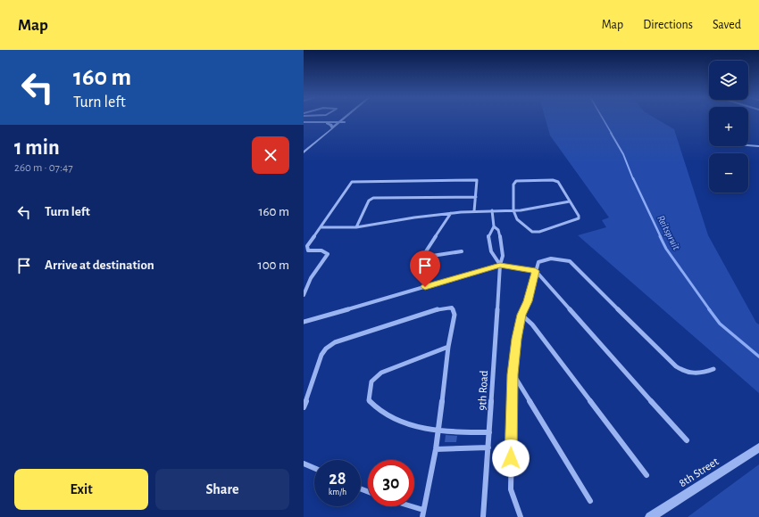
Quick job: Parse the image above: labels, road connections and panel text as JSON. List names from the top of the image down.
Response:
{
  "streets": {
    "street": ["9th Road", "8th Street"]
  },
  "water": ["Reitspruit"],
  "page": {
    "header": "Map",
    "nav": ["Map", "Directions", "Saved"],
    "turn": ["160 m", "Turn left"],
    "map_buttons": ["+", "−"],
    "heading": ["1 min", "260 m · 07:47"],
    "list": [
      {
        "name": "Turn left",
        "value": "160 m"
      },
      {
        "name": "Arrive at destination",
        "value": "100 m"
      }
    ],
    "speed": "28 km/h",
    "limit": "30",
    "buttons": ["Exit", "Share"]
  }
}
